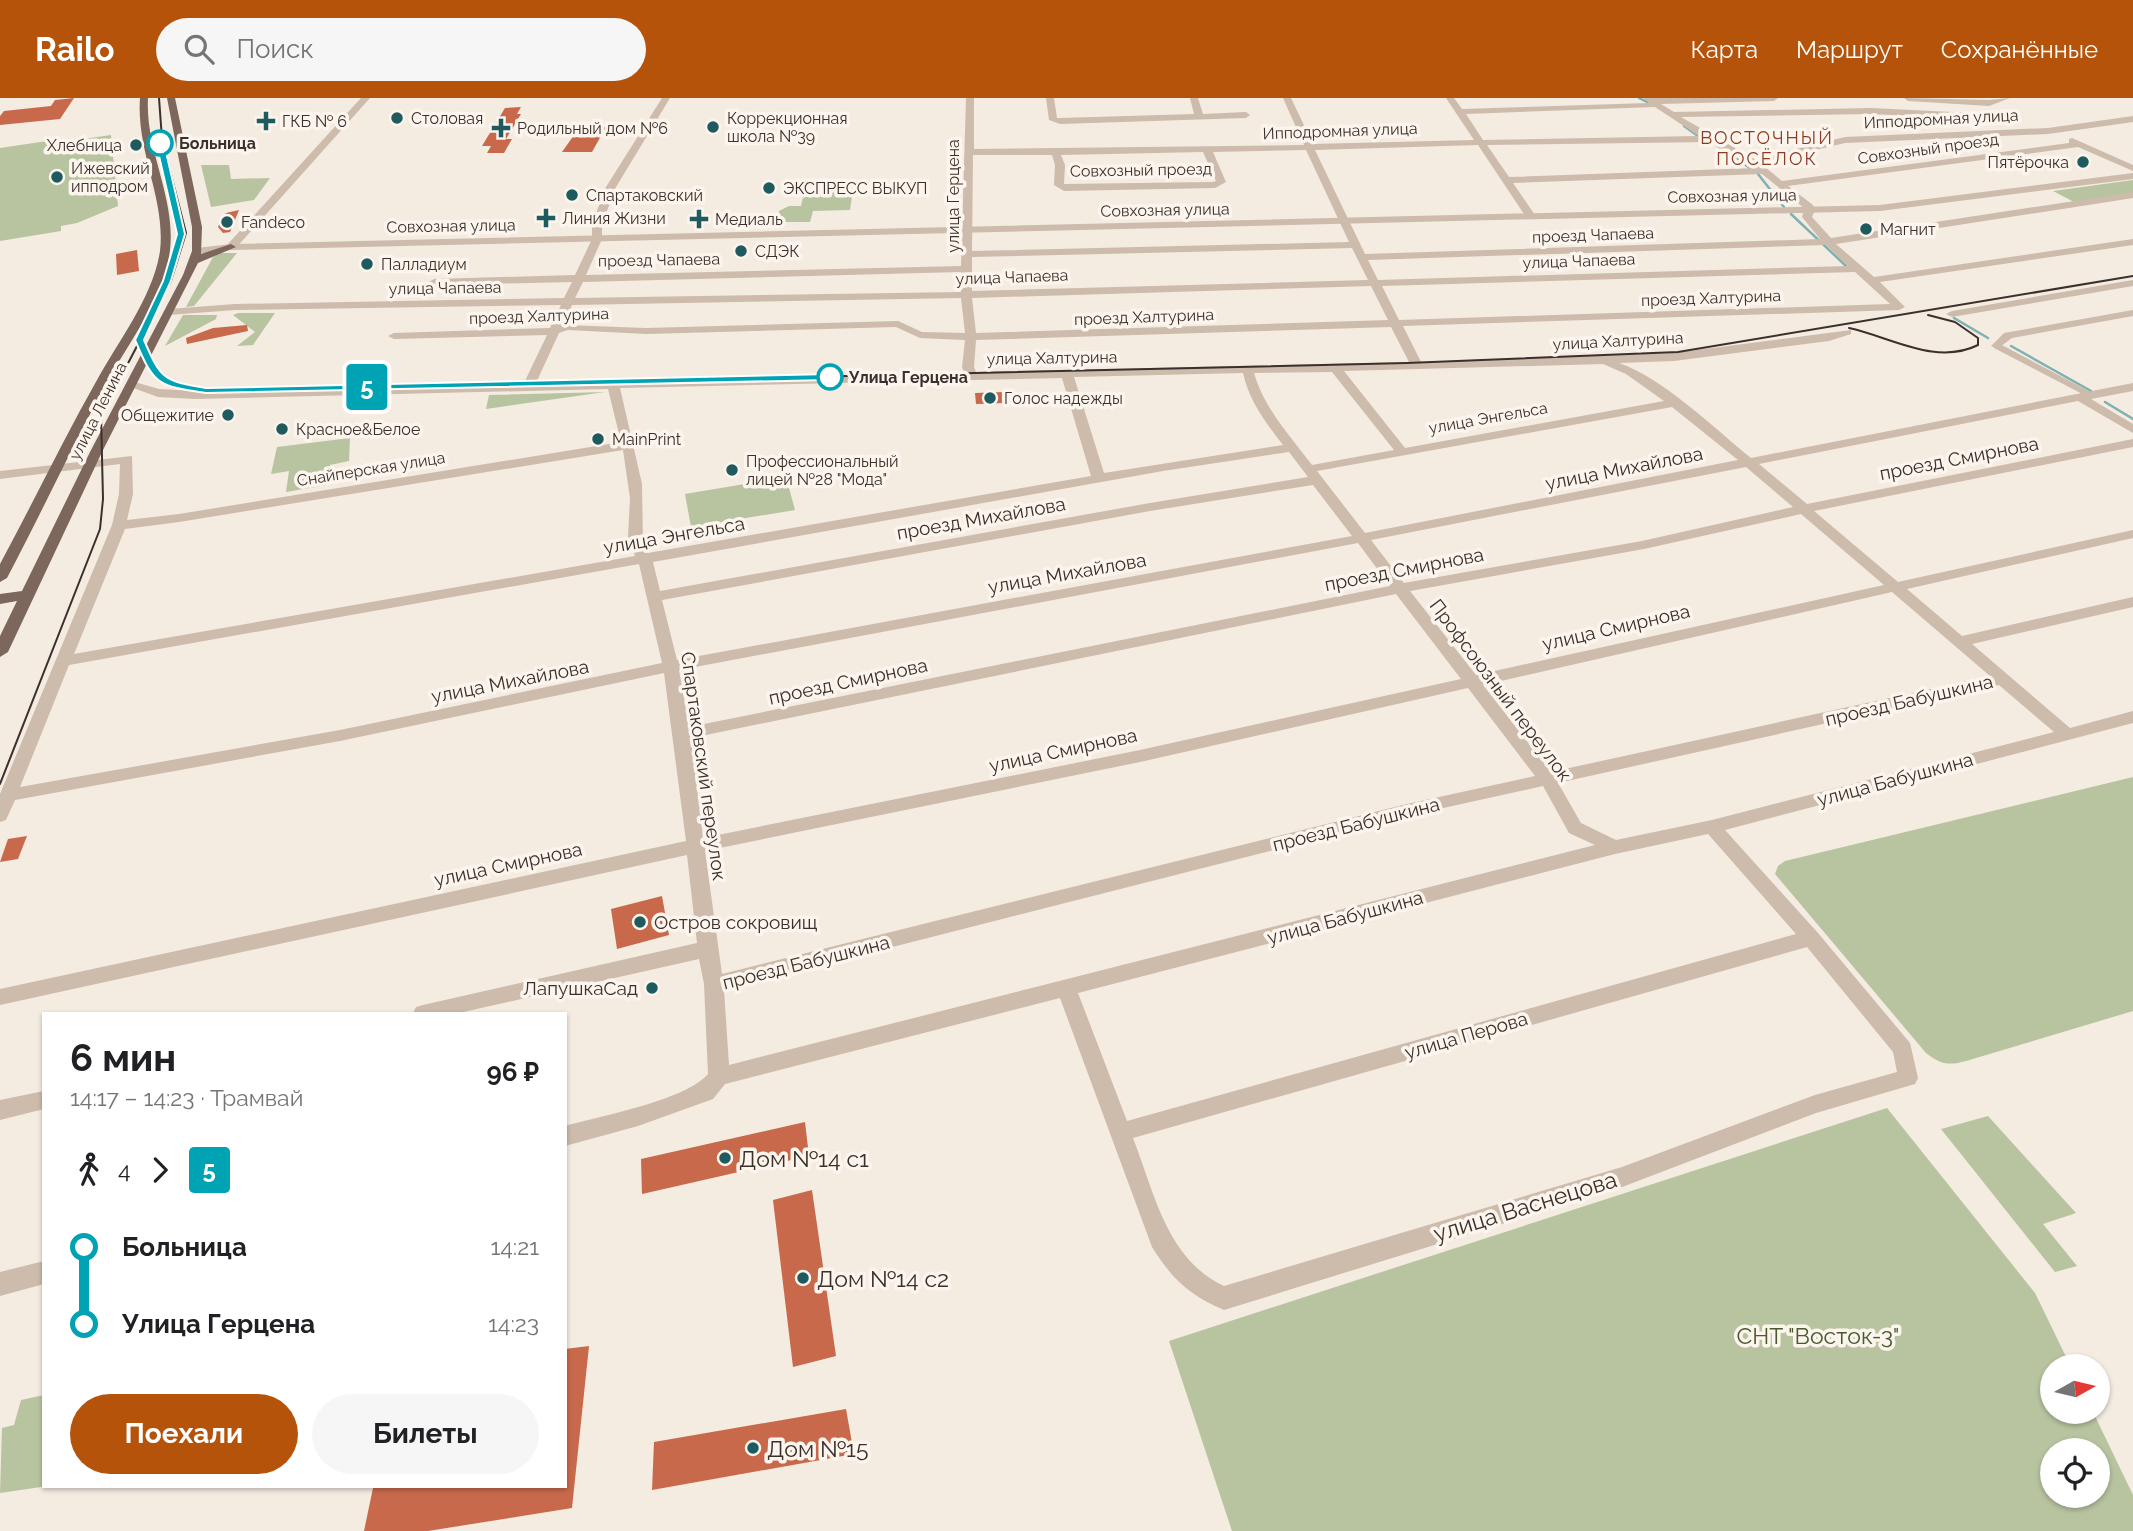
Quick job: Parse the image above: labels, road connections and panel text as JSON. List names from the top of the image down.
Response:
{
  "streets": {
    "main road": ["улица Ленина"],
    "street": [
      "Ипподромная улица",
      "Совхозный проезд",
      "улица Герцена",
      "Совхозная улица",
      "проезд Чапаева",
      "улица Чапаева",
      "проезд Халтурина",
      "улица Халтурина",
      "улица Энгельса",
      "проезд Смирнова",
      "улица Михайлова",
      "Снайперская улица",
      "проезд Михайлова",
      "улица Смирнова",
      "Профсоюзный переулок",
      "проезд Бабушкина",
      "Спартаковский переулок",
      "улица Бабушкина",
      "улица Перова",
      "улица Васнецова"
    ]
  },
  "crossings": [
    ["Ипподромная улица", "Совхозный проезд"],
    ["Ипподромная улица", "улица Герцена"],
    ["улица Герцена", "Совхозная улица"],
    ["улица Герцена", "проезд Чапаева"],
    ["улица Герцена", "улица Чапаева"],
    ["улица Герцена", "проезд Халтурина"],
    ["улица Герцена", "улица Халтурина"],
    ["улица Чапаева", "улица Ленина"],
    ["улица Халтурина", "улица Ленина"],
    ["улица Халтурина", "Профсоюзный переулок"],
    ["улица Халтурина", "Спартаковский переулок"],
    ["улица Энгельса", "проезд Михайлова"],
    ["улица Энгельса", "Профсоюзный переулок"],
    ["улица Энгельса", "Спартаковский переулок"],
    ["проезд Смирнова", "Профсоюзный переулок"],
    ["проезд Смирнова", "Спартаковский переулок"],
    ["улица Михайлова", "Профсоюзный переулок"],
    ["улица Михайлова", "Спартаковский переулок"],
    ["Снайперская улица", "Спартаковский переулок"],
    ["проезд Михайлова", "Профсоюзный переулок"],
    ["проезд Михайлова", "Спартаковский переулок"],
    ["улица Смирнова", "Профсоюзный переулок"],
    ["улица Смирнова", "Спартаковский переулок"],
    ["Профсоюзный переулок", "проезд Бабушкина"],
    ["проезд Бабушкина", "Спартаковский переулок"],
    ["Спартаковский переулок", "улица Бабушкина"],
    ["улица Бабушкина", "улица Васнецова"],
    ["улица Перова", "улица Васнецова"]
  ],
  "districts": ["ВОСТОЧНЫЙ ПОСЁЛОК"],
  "parks": ["СНТ \"Восток-3\""],
  "places": {
    "other": [
      "Столовая",
      "Коррекционная школа №39",
      "Больница",
      "Хлебница",
      "Пятёрочка",
      "Ижевский ипподром",
      "ЭКСПРЕСС ВЫКУП",
      "Спартаковский",
      "Fandeco",
      "Магнит",
      "СДЭК",
      "Палладиум",
      "Улица Герцена",
      "Голос надежды",
      "Общежитие",
      "Красное&Белое",
      "MainPrint",
      "Профессиональный лицей №28 \"Мода\"",
      "Остров сокровищ",
      "ЛапушкаСад",
      "Дом №14 с1",
      "Дом №14 с2",
      "Дом №15"
    ],
    "health": [
      "ГКБ № 6",
      "Родильный дом №6",
      "Линия Жизни",
      "Медиаль"
    ]
  },
  "lines": ["tram line 5"],
  "north": "right",
  "page": {
    "header": "Railo",
    "search": "Поиск",
    "nav": ["Карта", "Маршрут", "Сохранённые"],
    "on_map": "5",
    "heading": ["6 мин", "14:17 – 14:23 · Трамвай", "96 ₽"],
    "legs": ["4", "5"],
    "list": [
      {
        "name": "Больница",
        "value": "14:21"
      },
      {
        "name": "Улица Герцена",
        "value": "14:23"
      }
    ],
    "buttons": ["Поехали", "Билеты"]
  }
}
